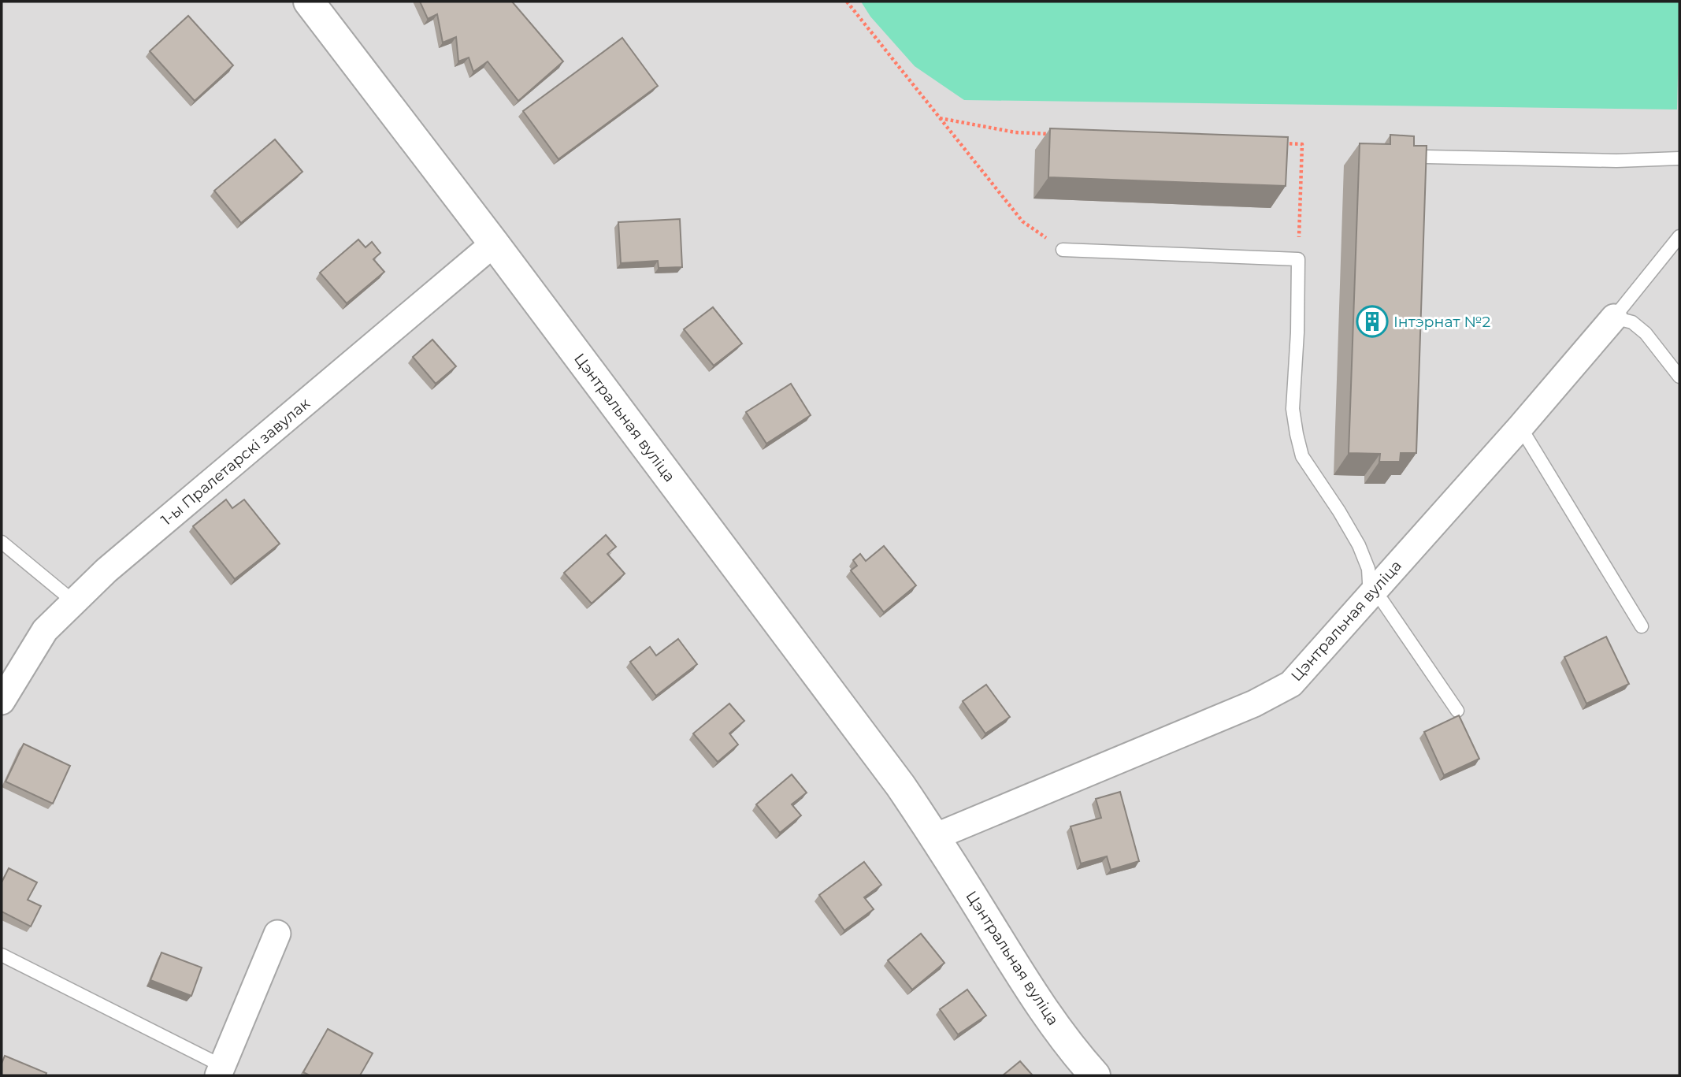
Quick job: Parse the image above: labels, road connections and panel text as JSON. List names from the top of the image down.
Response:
{
  "streets": {
    "street": ["Цэнтральная вуліца", "1-ы Пралетарскі завулак"]
  },
  "crossings": [
    ["Цэнтральная вуліца", "1-ы Пралетарскі завулак"]
  ],
  "places": {
    "building": ["Інтэрнат №2"]
  }
}
